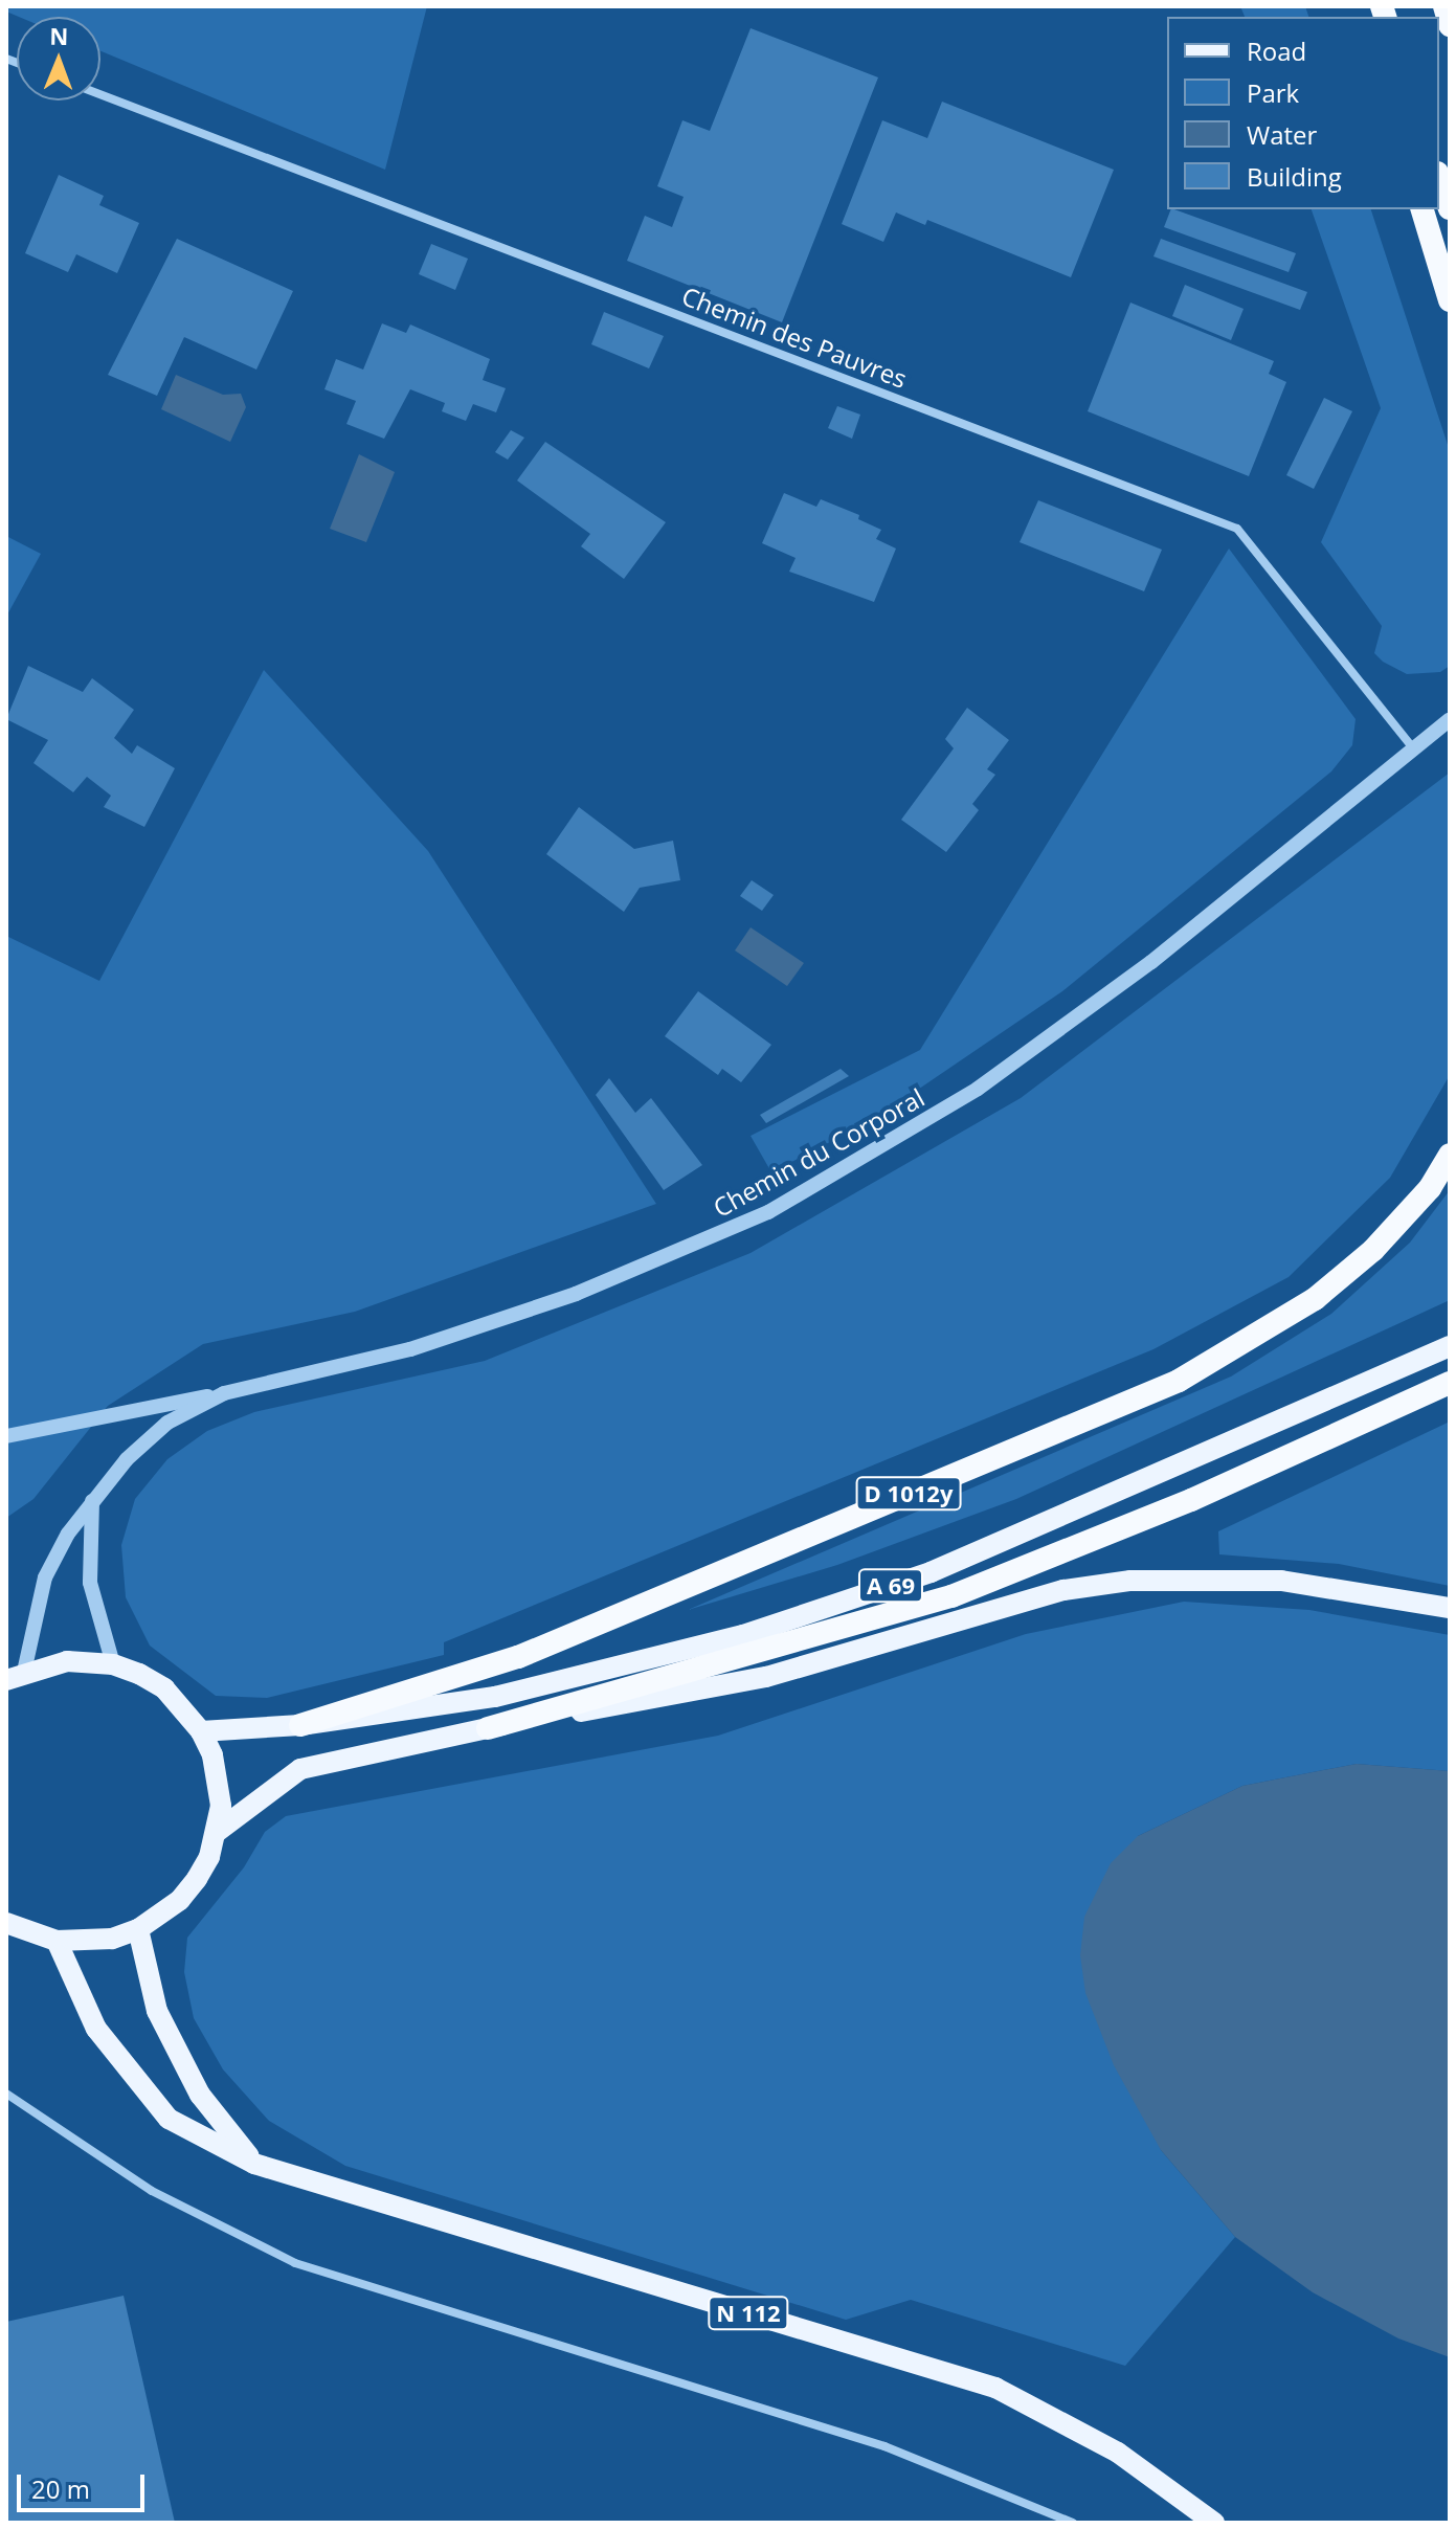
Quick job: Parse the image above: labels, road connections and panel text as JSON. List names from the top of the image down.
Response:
{
  "streets": {
    "highway": ["D 1012y", "A 69"],
    "main road": ["N 112"],
    "street": ["Chemin des Pauvres", "Chemin du Corporal"]
  },
  "crossings": [
    ["Chemin des Pauvres", "Chemin du Corporal"],
    ["D 1012y", "A 69"]
  ],
  "legend": [
    "Road",
    "Park",
    "Water",
    "Building"
  ],
  "scale_bar": "20 m",
  "north": "top"
}
